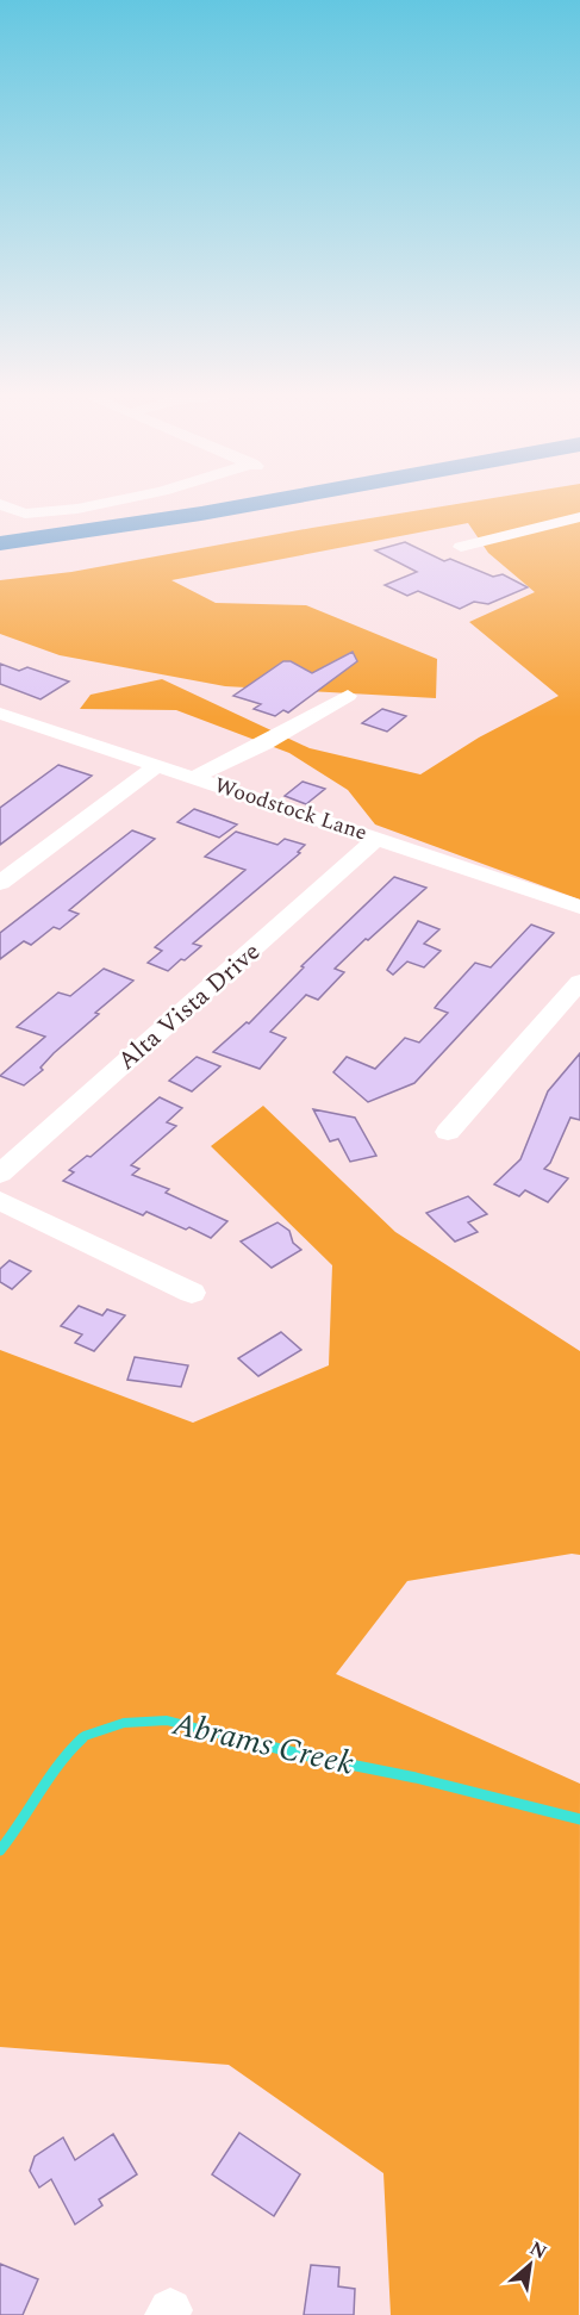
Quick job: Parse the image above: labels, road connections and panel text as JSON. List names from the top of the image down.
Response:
{
  "streets": {
    "street": ["Woodstock Lane", "Alta Vista Drive"]
  },
  "crossings": [
    ["Woodstock Lane", "Alta Vista Drive"]
  ],
  "water": ["Abrams Creek"],
  "north": "top right"
}
